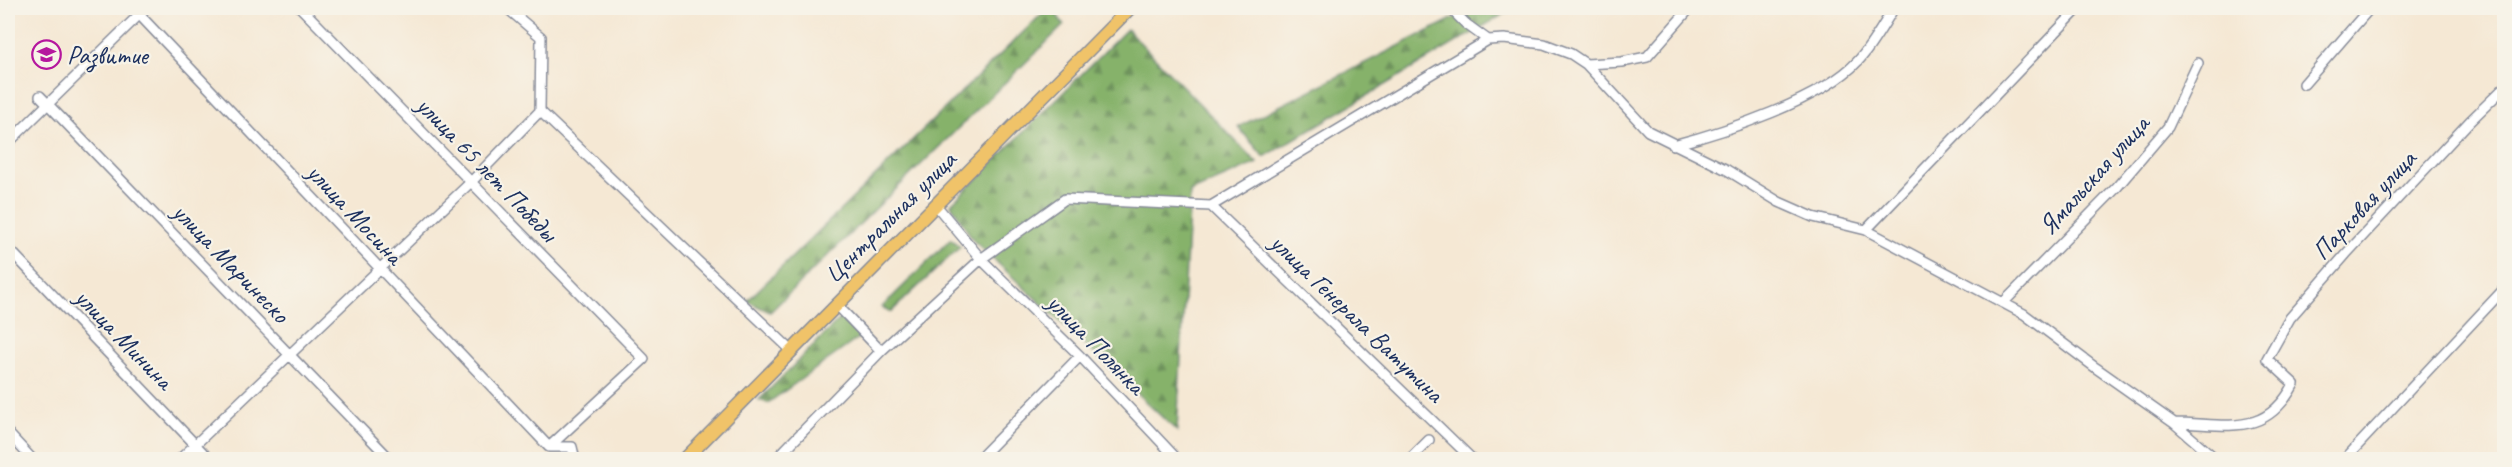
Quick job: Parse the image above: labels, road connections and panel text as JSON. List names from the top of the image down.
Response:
{
  "streets": {
    "main road": ["Центральная улица"],
    "street": [
      "улица 65 лет Победы",
      "Ямальская улица",
      "Парковая улица",
      "улица Мосина",
      "улица Маринеско",
      "улица Генерала Ватутина",
      "улица Минина",
      "улица Полянка"
    ]
  },
  "crossings": [
    ["улица 65 лет Победы", "улица Мосина"],
    ["Центральная улица", "улица Полянка"]
  ],
  "places": {
    "school or university": ["Развитие"]
  }
}
